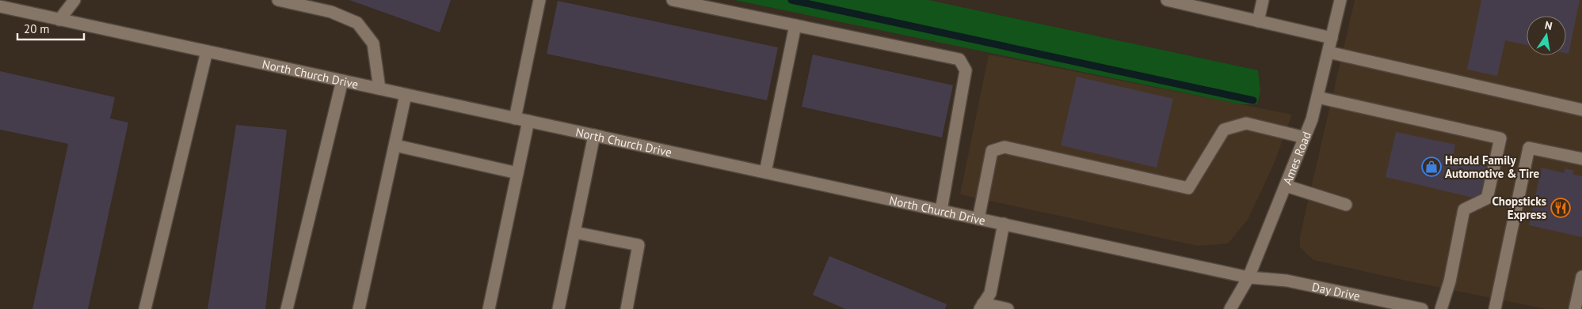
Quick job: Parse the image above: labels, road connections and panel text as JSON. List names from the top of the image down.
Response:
{
  "streets": {
    "street": ["North Church Drive", "Ames Road", "Day Drive"]
  },
  "crossings": [
    ["North Church Drive", "Ames Road"],
    ["North Church Drive", "Day Drive"],
    ["Ames Road", "Day Drive"]
  ],
  "places": {
    "shop": ["Herold Family Automotive & Tire"],
    "restaurant": ["Chopsticks Express"]
  },
  "scale_bar": "20 m",
  "north": "top"
}
